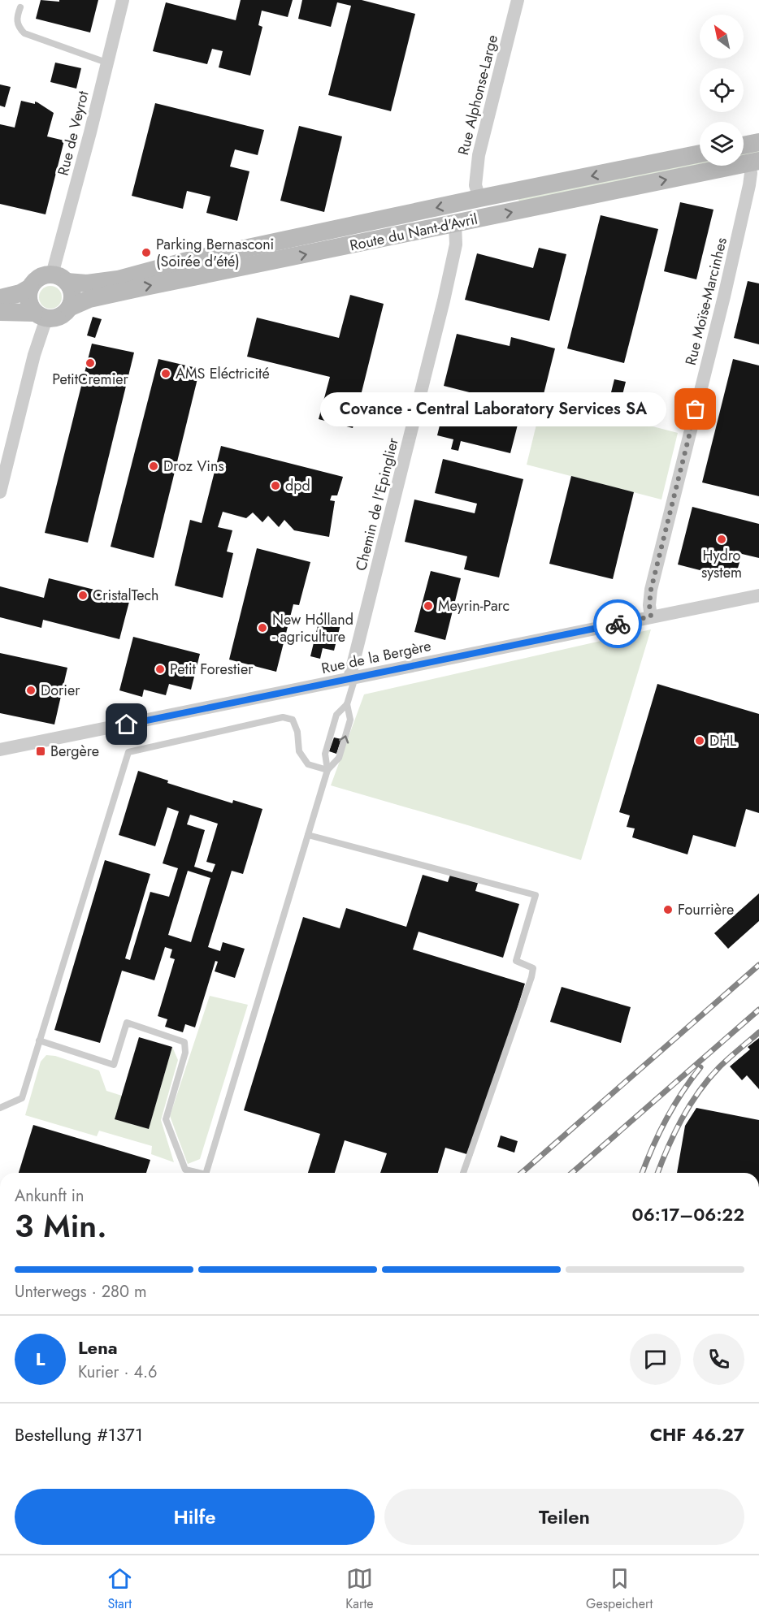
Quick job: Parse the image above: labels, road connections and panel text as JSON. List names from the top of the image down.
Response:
{
  "streets": {
    "main road": ["Route du Nant-d'Avril"],
    "street": [
      "Rue Alphonse-Large",
      "Rue de Veyrot",
      "Rue Moïse-Marcinhes",
      "Chemin de l'Epinglier",
      "Rue de la Bergère"
    ]
  },
  "crossings": [
    ["Rue Alphonse-Large", "Route du Nant-d'Avril"],
    ["Rue de Veyrot", "Route du Nant-d'Avril"],
    ["Route du Nant-d'Avril", "Rue Moïse-Marcinhes"],
    ["Route du Nant-d'Avril", "Chemin de l'Epinglier"],
    ["Rue Moïse-Marcinhes", "Rue de la Bergère"],
    ["Chemin de l'Epinglier", "Rue de la Bergère"]
  ],
  "places": {
    "other": [
      "Parking Bernasconi (Soirée d'été)",
      "PetitCremier",
      "AMS Eléctricité",
      "Covance - Central Laboratory Services SA",
      "Droz Vins",
      "dpd",
      "Hydro system",
      "CristalTech",
      "Meyrin-Parc",
      "New Holland - agriculture",
      "Petit Forestier",
      "Dorier",
      "DHL",
      "Fourrière"
    ],
    "transit": ["Bergère"]
  },
  "north": "top left",
  "page": {
    "bubble": "Covance - Central Laboratory Services SA",
    "heading": ["3 Min.", "Ankunft in", "06:17–06:22"],
    "panel": [
      "Lena",
      "Kurier · 4.6",
      "Bestellung #1371",
      "CHF 46.27"
    ],
    "bar": "Unterwegs · 280 m",
    "round": "L",
    "buttons": ["Hilfe", "Teilen"],
    "tabs": ["Start", "Karte", "Gespeichert"]
  }
}
